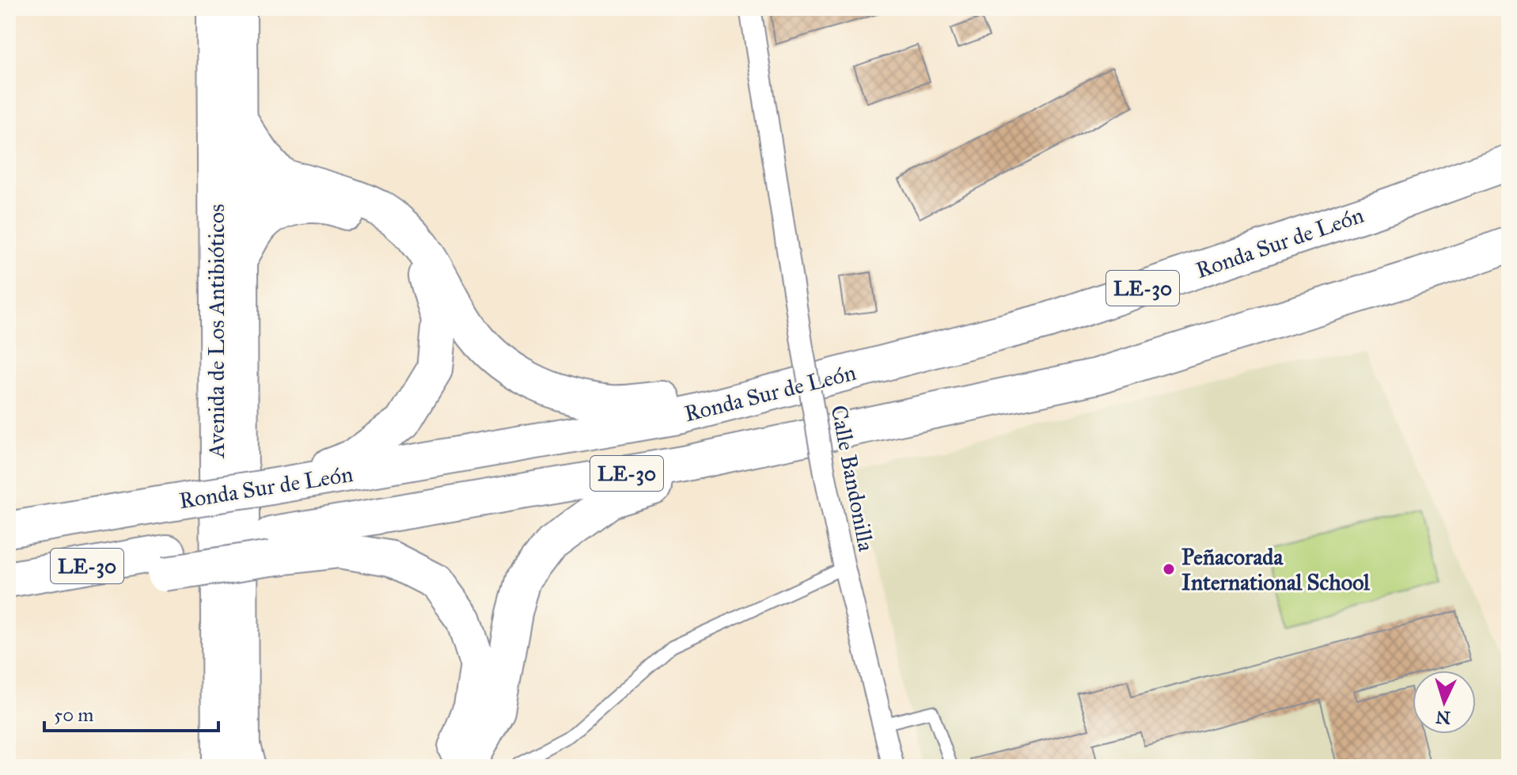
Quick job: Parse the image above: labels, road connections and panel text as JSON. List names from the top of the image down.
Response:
{
  "streets": {
    "highway": ["Ronda Sur de León", "LE-30"],
    "main road": ["Avenida de Los Antibióticos"],
    "street": ["Calle Bandonilla"]
  },
  "places": ["Peñacorada International School"],
  "scale_bar": "50 m",
  "north": "bottom"
}
